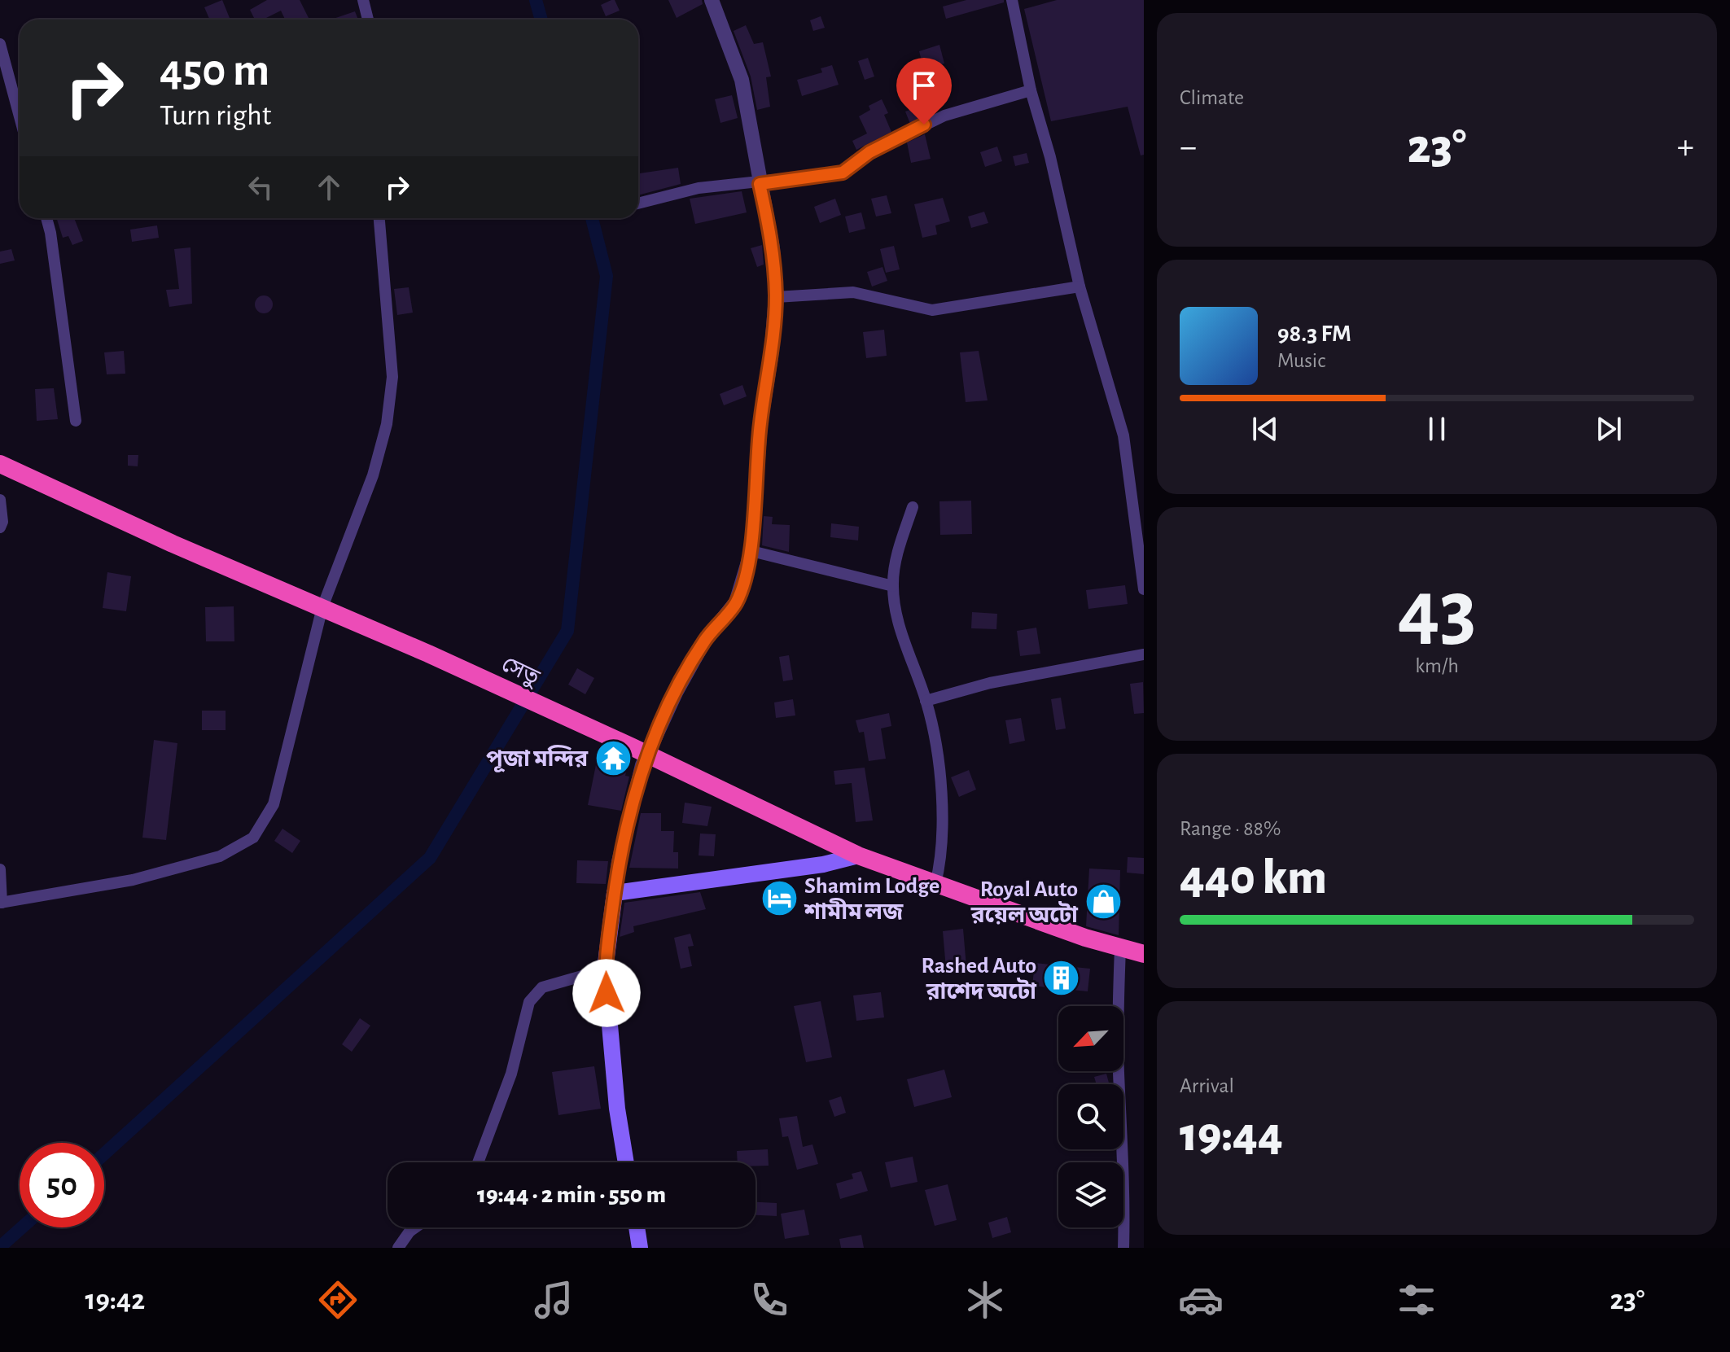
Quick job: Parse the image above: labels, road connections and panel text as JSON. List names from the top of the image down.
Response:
{
  "streets": {
    "highway": ["সেতু"]
  },
  "places": {
    "temple": ["পূজা মন্দির"],
    "hotel": ["Shamim Lodge শামীম লজ"],
    "shop": ["Royal Auto রয়েল অটো"],
    "building": ["Rashed Auto রাশেদ অটো"]
  },
  "north": "bottom left",
  "page": {
    "tile": [
      "Climate",
      ["43", "km/h"],
      ["Range · 88%", "440 km"],
      ["Arrival", "19:44"]
    ],
    "turn": ["450 m", "Turn right"],
    "heat": ["−", "23°", "+"],
    "song": ["98.3 FM", "Music"],
    "limit": "50",
    "trip": "19:44 · 2 min · 550 m",
    "tabs": ["19:42", "23°"]
  }
}
